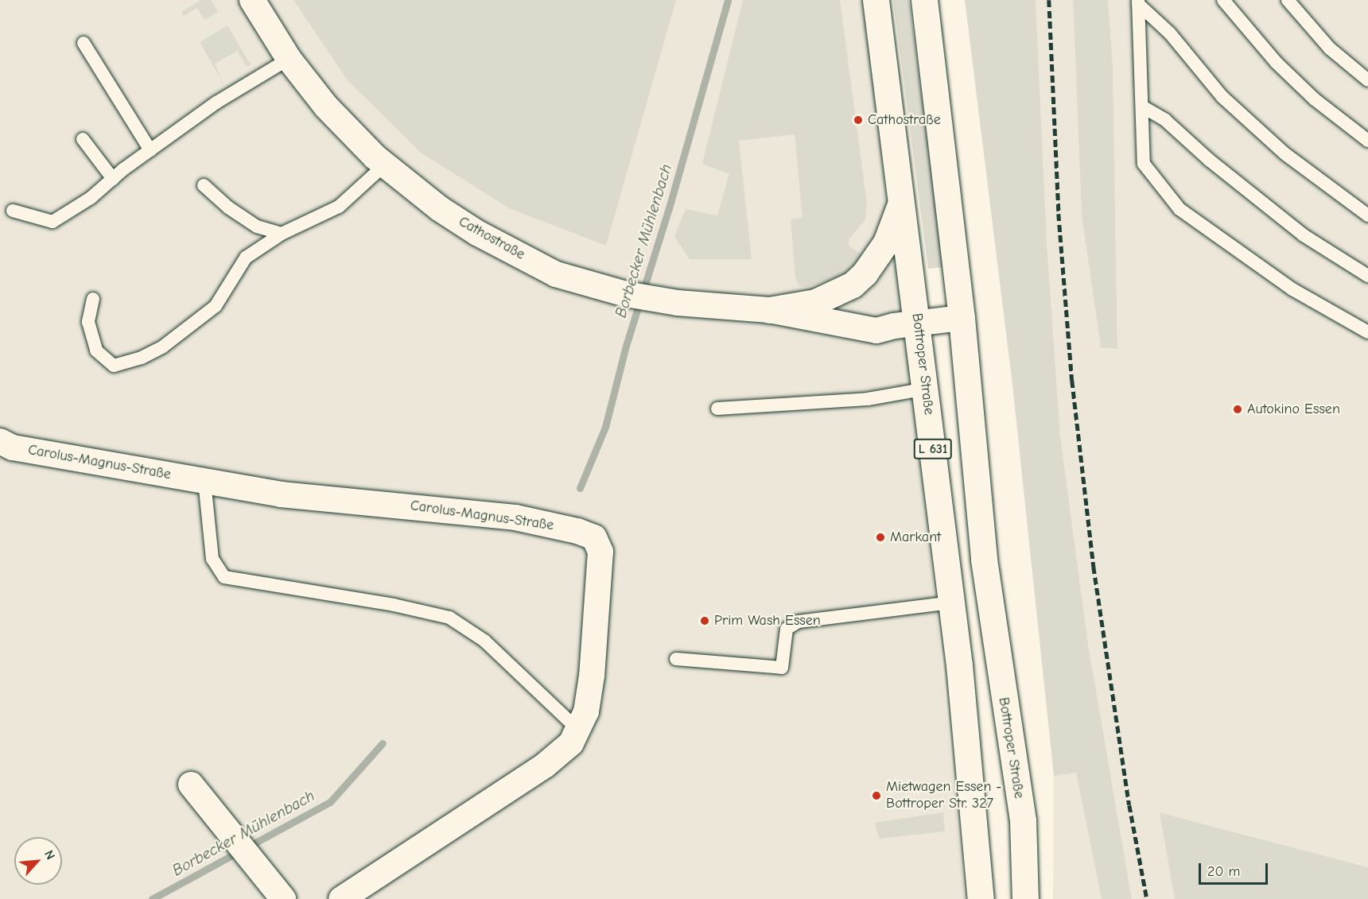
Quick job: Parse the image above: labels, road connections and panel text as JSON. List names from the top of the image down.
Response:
{
  "streets": {
    "main road": ["Bottroper Straße", "L 631"],
    "street": ["Cathostraße", "Carolus-Magnus-Straße"]
  },
  "crossings": [
    ["Cathostraße", "Bottroper Straße"]
  ],
  "water": ["Borbecker Mühlenbach"],
  "places": [
    "Cathostraße",
    "Autokino Essen",
    "Markant",
    "Prim Wash Essen",
    "Mietwagen Essen - Bottroper Str. 327"
  ],
  "scale_bar": "20 m",
  "north": "top right"
}
